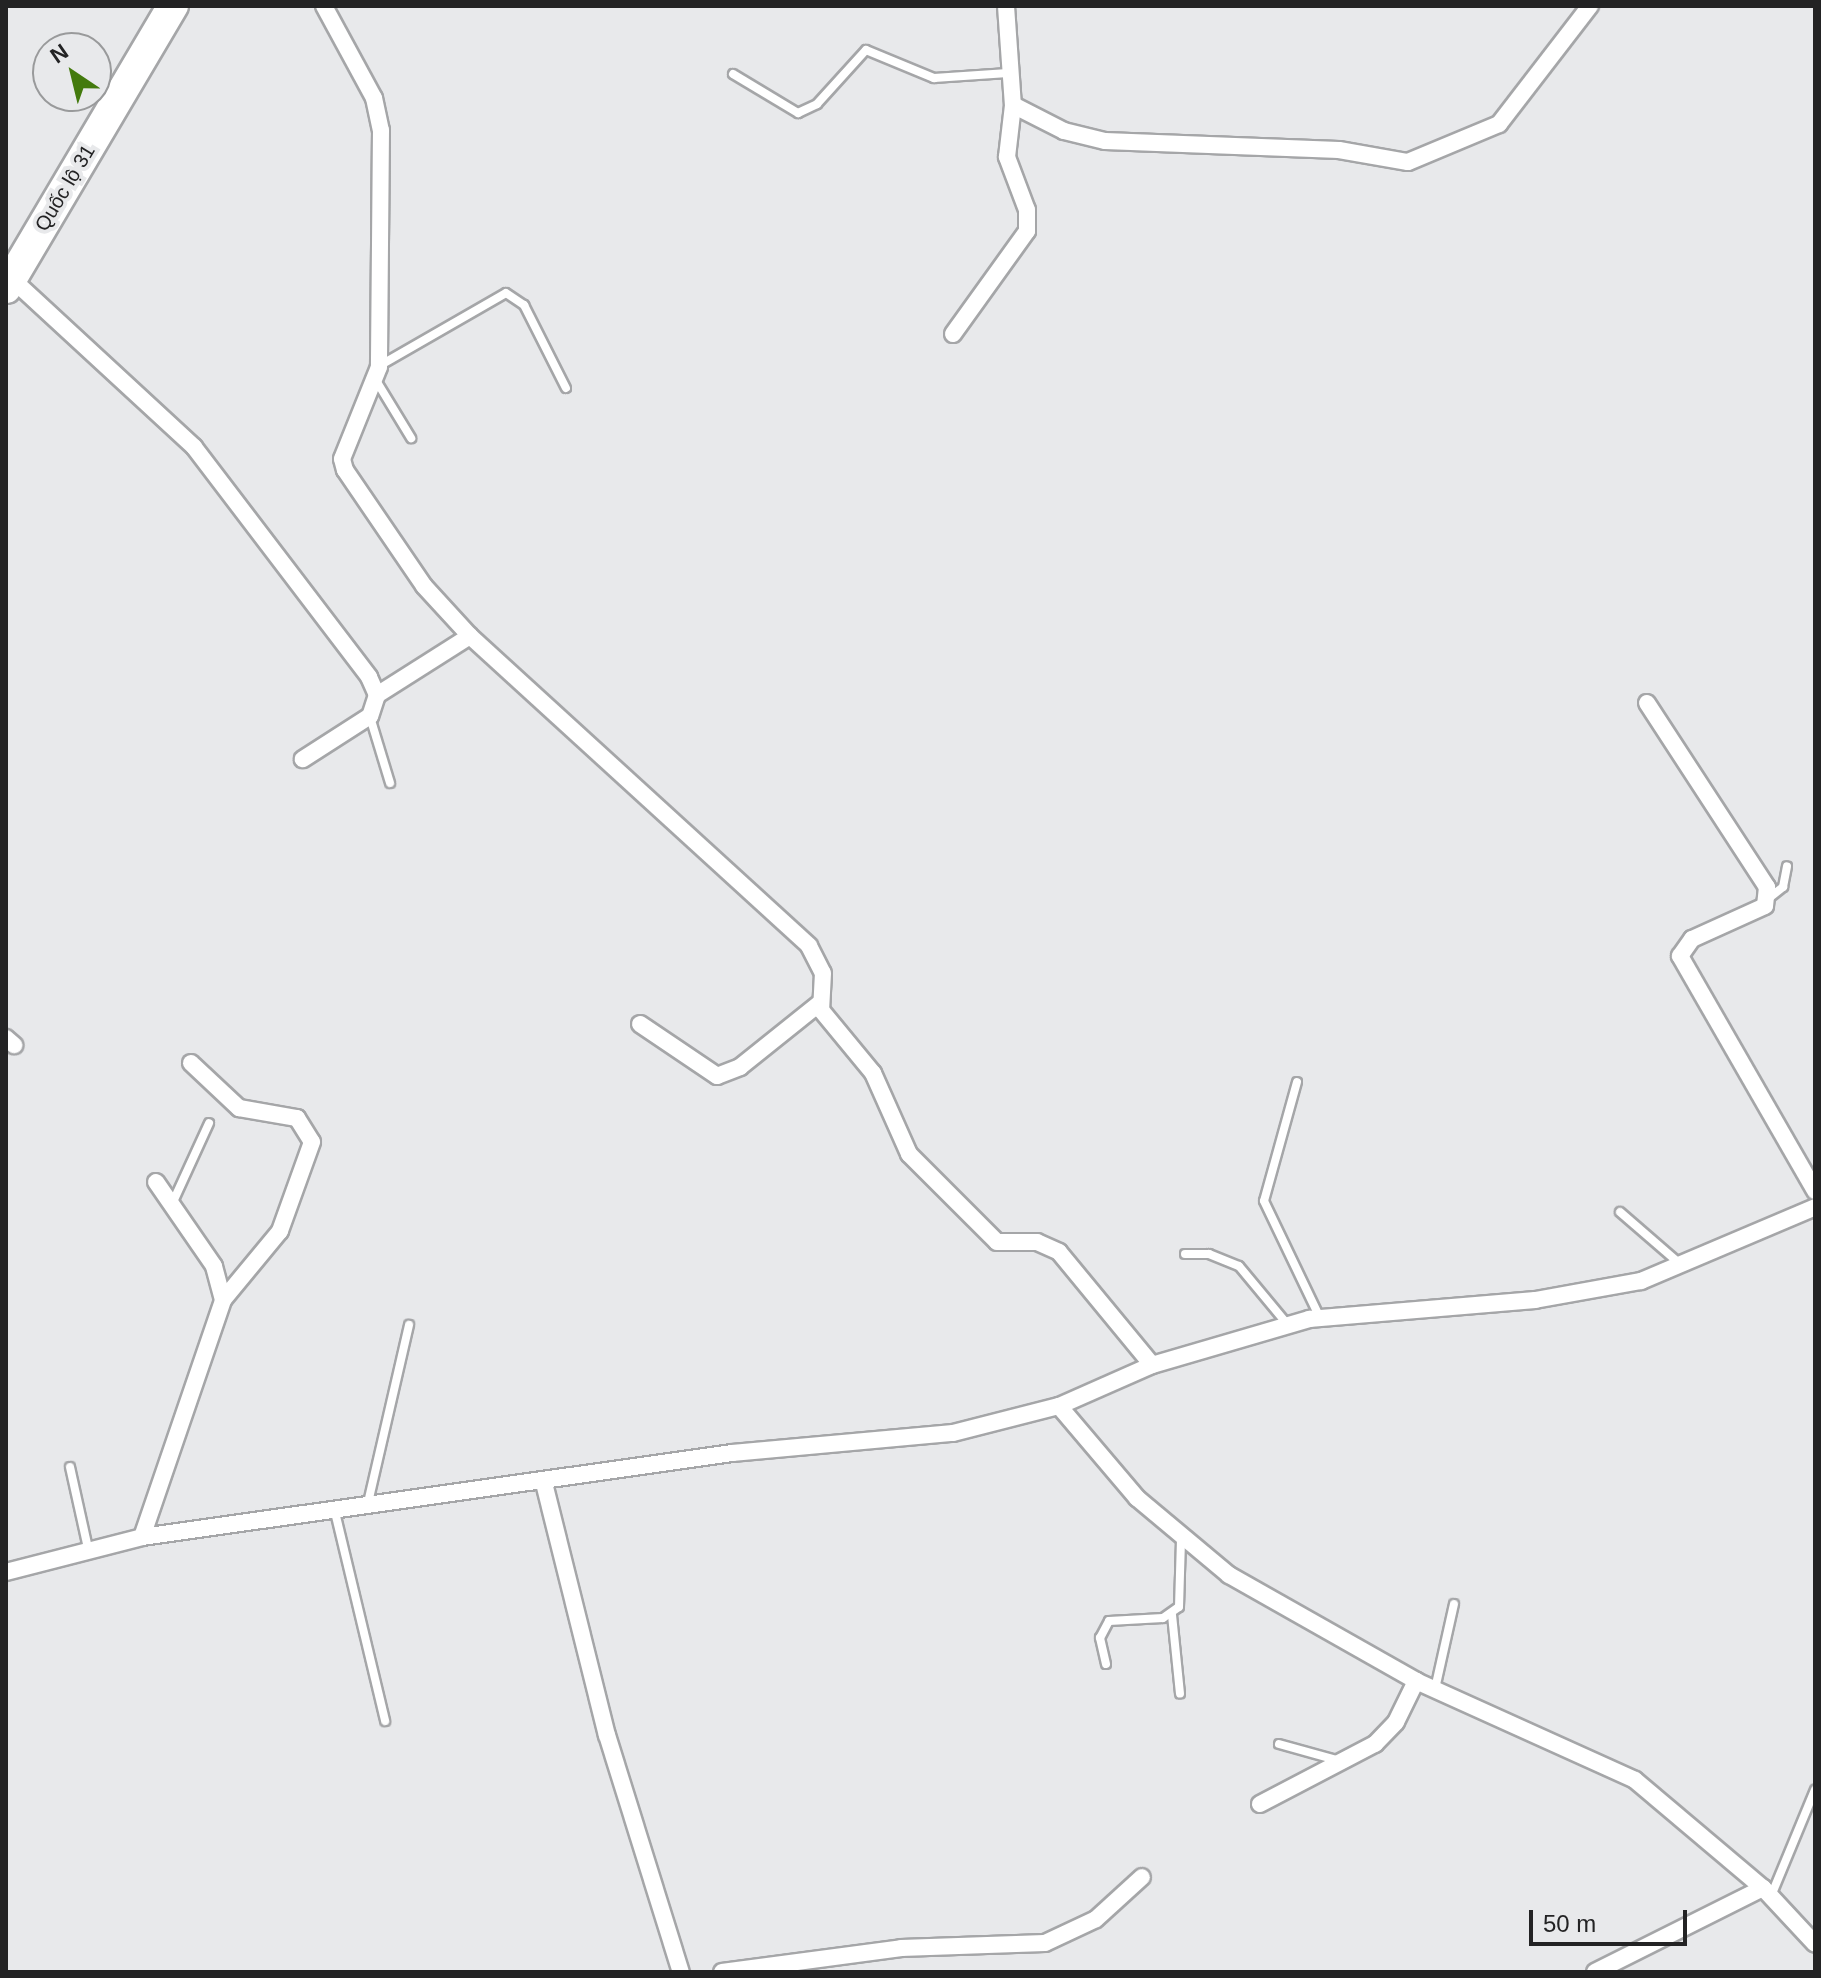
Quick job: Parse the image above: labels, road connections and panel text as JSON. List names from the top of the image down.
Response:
{
  "streets": {
    "highway": ["Quốc lộ 31"]
  },
  "scale_bar": "50 m",
  "north": "top left"
}
